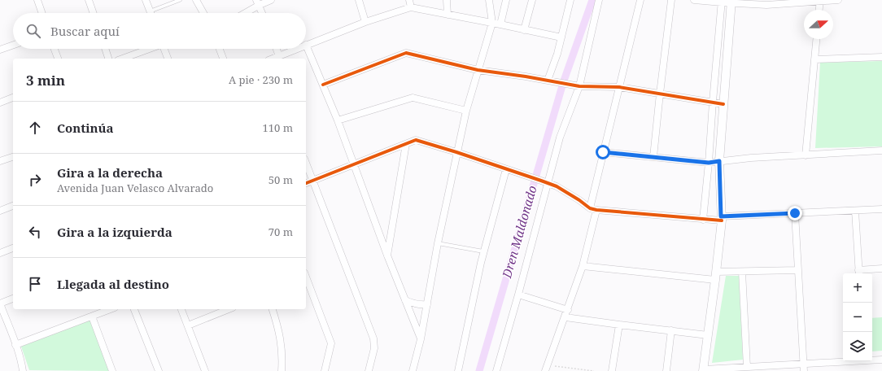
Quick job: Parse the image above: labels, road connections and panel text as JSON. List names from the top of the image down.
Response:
{
  "water": ["Dren Maldonado"],
  "north": "right",
  "page": {
    "search": "Buscar aquí",
    "heading": ["3 min", "A pie · 230 m"],
    "list": [
      ["Continúa", "110 m"],
      ["Gira a la derecha", "Avenida Juan Velasco Alvarado", "50 m"],
      ["Gira a la izquierda", "70 m"],
      "Llegada al destino"
    ],
    "map_buttons": ["+", "−"]
  }
}
